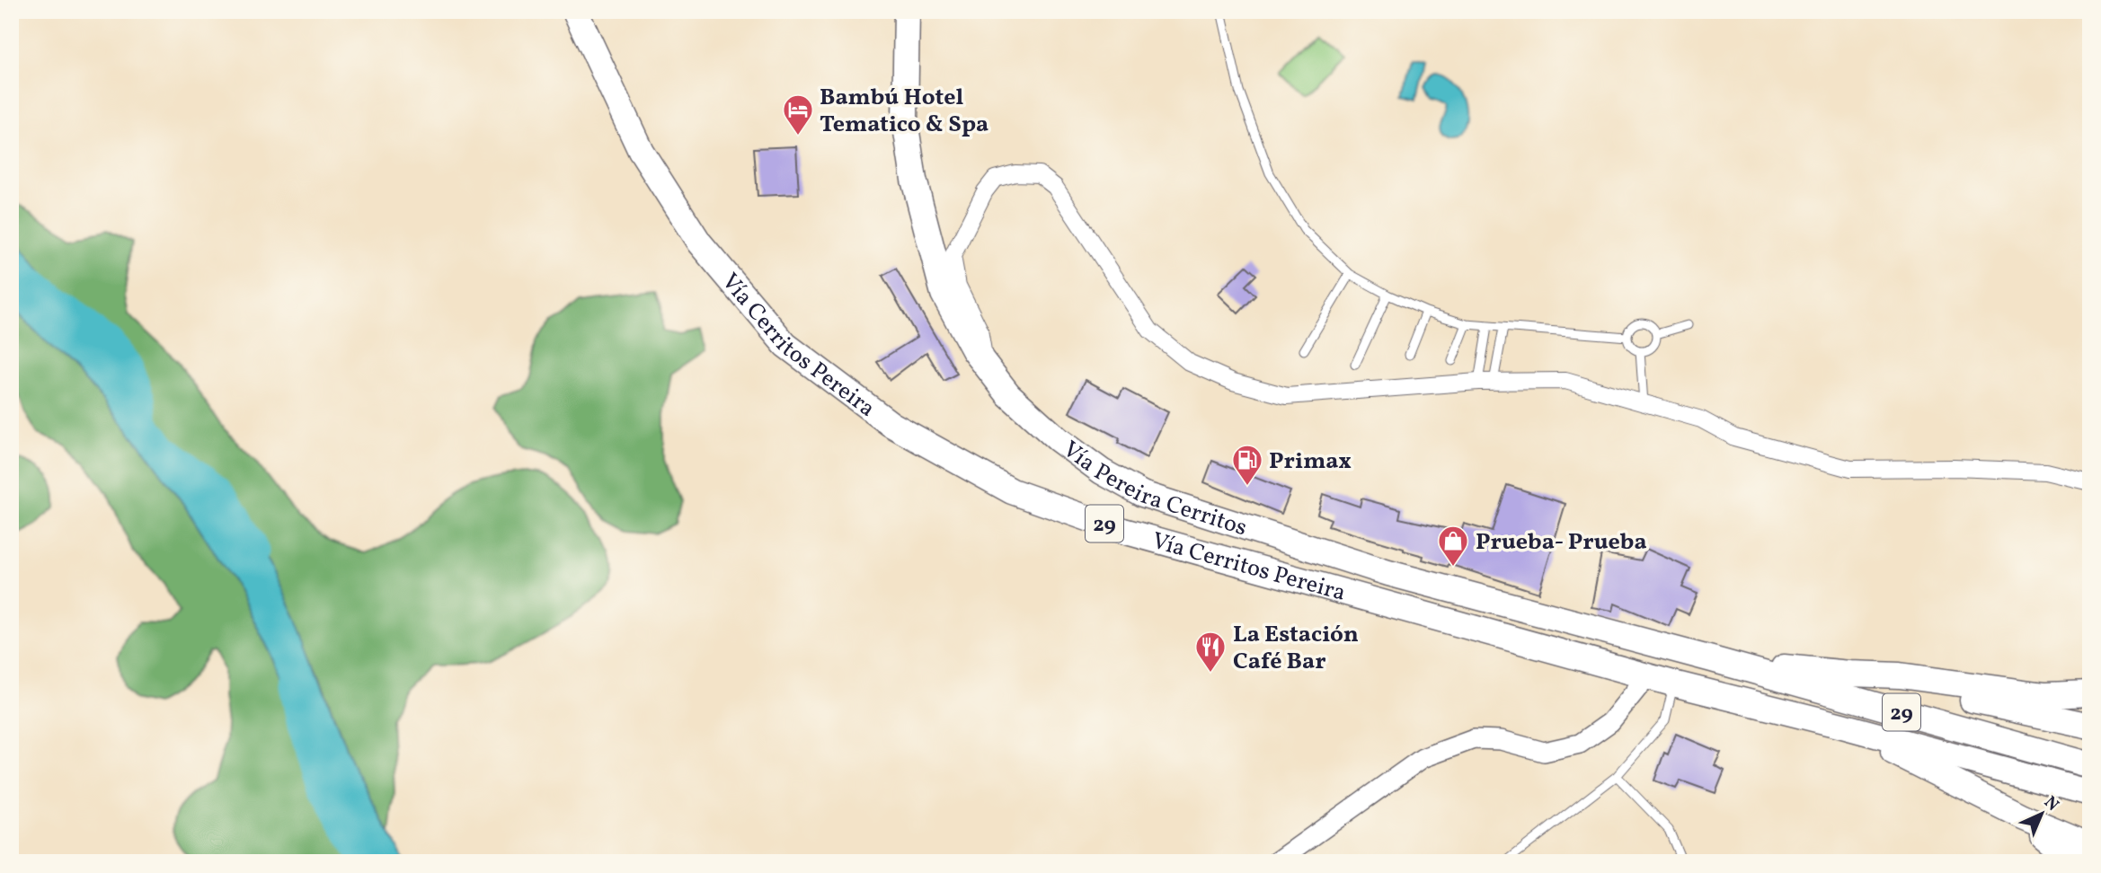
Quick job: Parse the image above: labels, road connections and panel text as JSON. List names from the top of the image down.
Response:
{
  "streets": {
    "highway": ["Vía Cerritos Pereira", "Vía Pereira Cerritos", "29"]
  },
  "crossings": [
    ["Vía Cerritos Pereira", "29"],
    ["Vía Pereira Cerritos", "29"]
  ],
  "places": {
    "hotel": ["Bambú Hotel Tematico & Spa"],
    "fuel station": ["Primax"],
    "shop": ["Prueba- Prueba"],
    "restaurant": ["La Estación Café Bar"]
  },
  "north": "top right"
}
